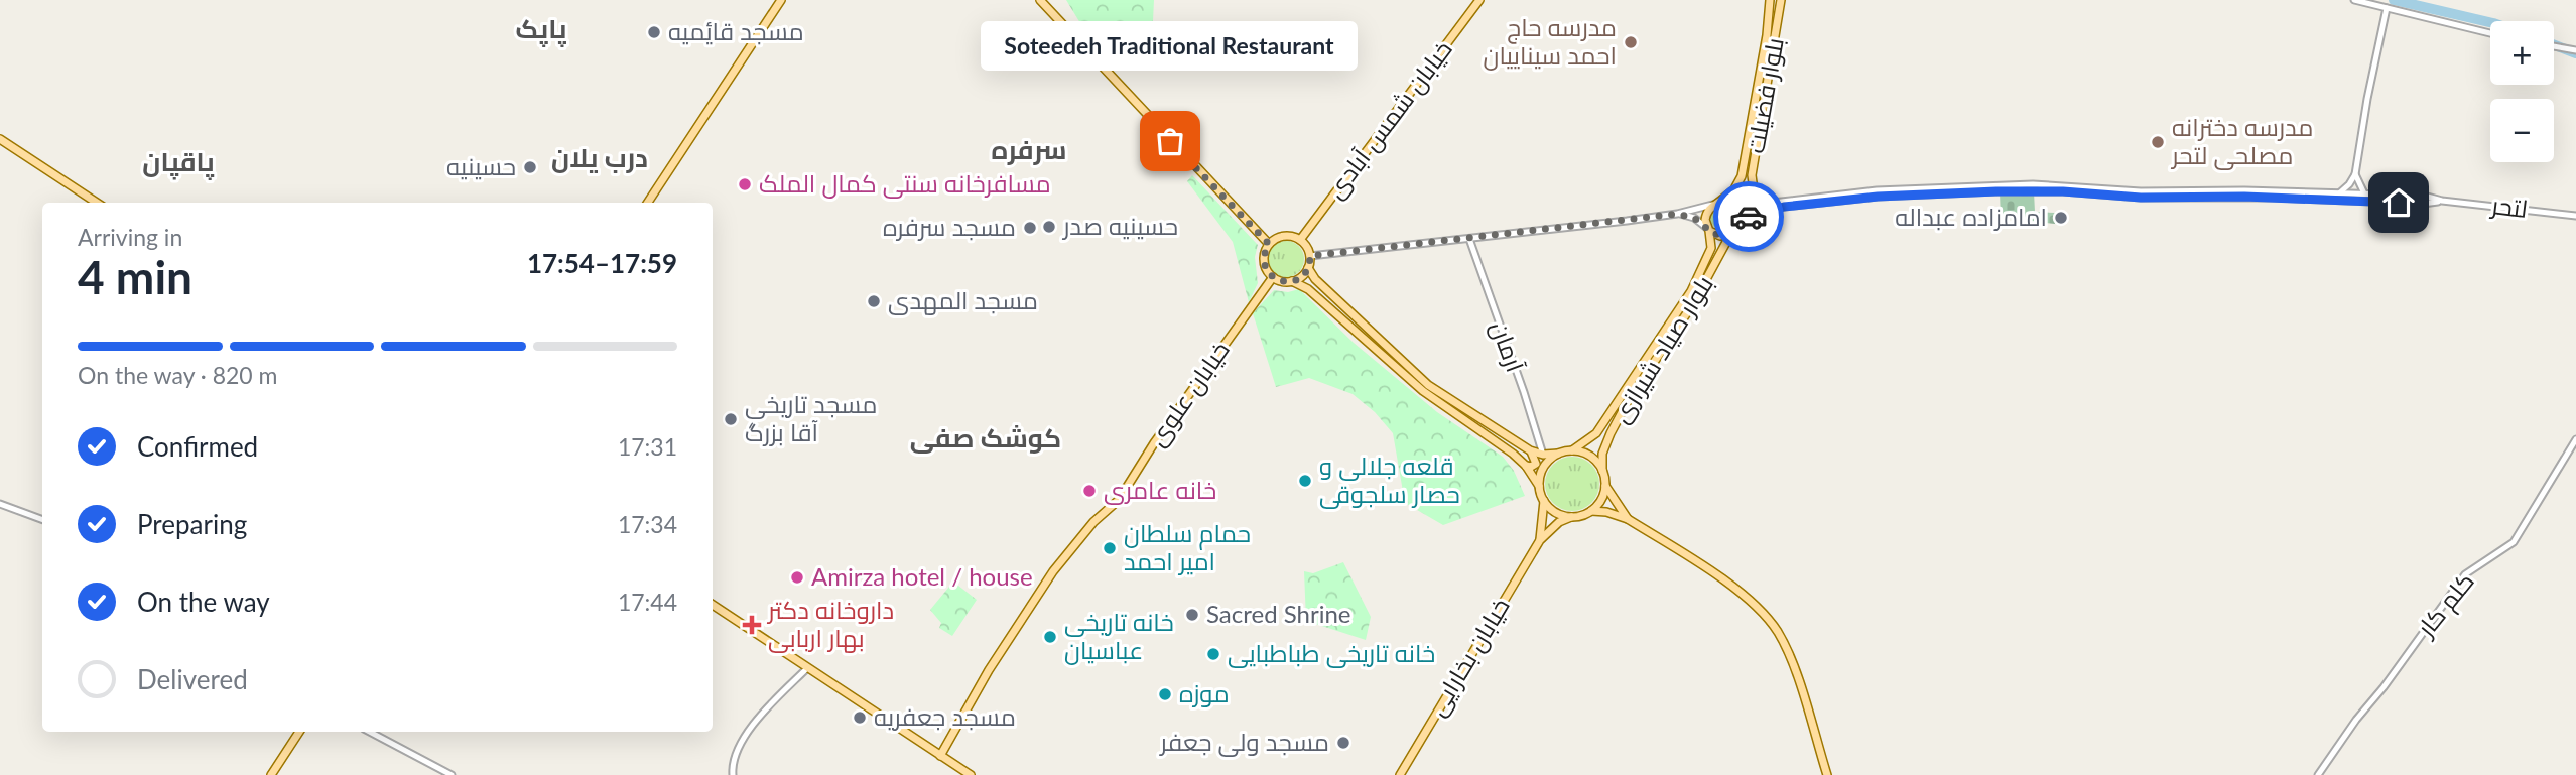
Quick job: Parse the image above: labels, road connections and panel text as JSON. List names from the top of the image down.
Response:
{
  "streets": {
    "main road": [
      "بلوار فضیلت",
      "خیابان شمس آبادی",
      "بلوار صیاد شیرازی",
      "خیابان علوی",
      "خیابان بخارایی"
    ],
    "street": ["لتحر", "آرمان", "کلم کار"]
  },
  "crossings": [
    ["بلوار فضیلت", "لتحر"],
    ["بلوار فضیلت", "بلوار صیاد شیرازی"],
    ["خیابان شمس آبادی", "خیابان علوی"],
    ["لتحر", "بلوار صیاد شیرازی"],
    ["بلوار صیاد شیرازی", "خیابان بخارایی"]
  ],
  "districts": [
    "پاپک",
    "سرفره",
    "درب یلان",
    "پاقپان",
    "کوشک صفی"
  ],
  "places": {
    "other": [
      "مسجد قایٔمیه",
      "مدرسه حاج احمد سیناییان",
      "Soteedeh Traditional Restaurant",
      "مدرسه دخترانه مصلحی لتحر",
      "حسینیه",
      "مسافرخانه سنتی کمال الملک",
      "امامزاده عبداله",
      "حسینیه صدر",
      "مسجد سرفره",
      "مسجد المهدی",
      "مسجد تاریخی آقا بزرگ",
      "قلعه جلالی و حصار سلجوقی",
      "خانه عامری",
      "حمام سلطان امیر احمد",
      "Amirza hotel / house",
      "Sacred Shrine",
      "خانه تاریخی عباسیان",
      "خانه تاریخی طباطبایی",
      "موزه",
      "مسجد جعفریه",
      "مسجد ولی جعفر"
    ],
    "health": ["داروخانه دکتر بهار اربابی"]
  },
  "page": {
    "map_buttons": ["+", "−"],
    "bubble": "Soteedeh Traditional Restaurant",
    "heading": ["4 min", "Arriving in", "17:54–17:59"],
    "bar": "On the way · 820 m",
    "list": [
      ["Confirmed", "17:31"],
      ["Preparing", "17:34"],
      ["On the way", "17:44"],
      "Delivered"
    ]
  }
}
